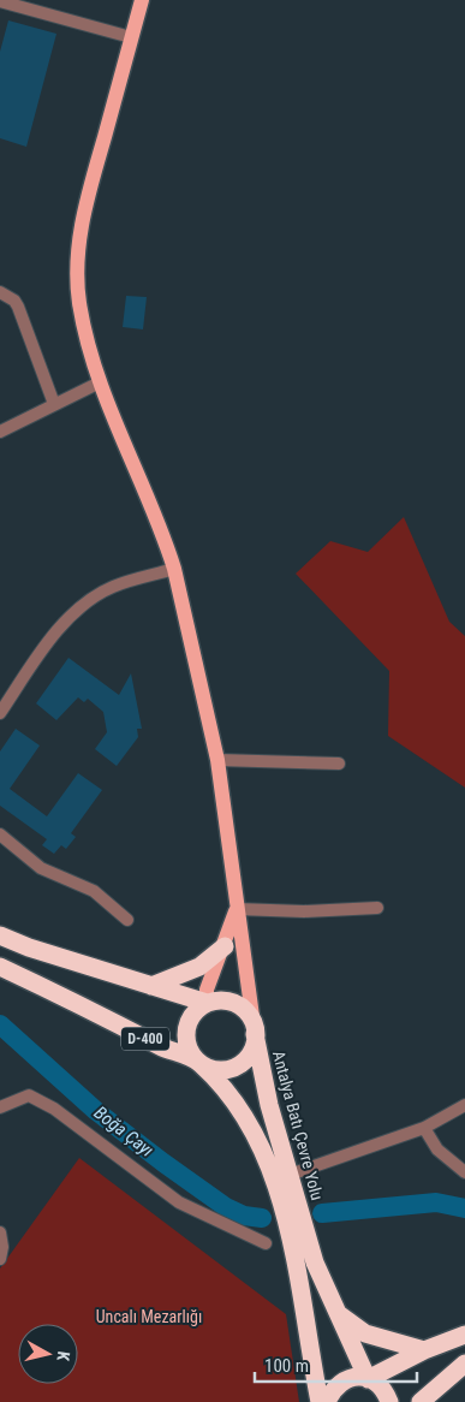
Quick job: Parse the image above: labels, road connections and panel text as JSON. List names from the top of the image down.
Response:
{
  "streets": {
    "highway": ["D-400", "Antalya Batı Çevre Yolu"]
  },
  "crossings": [
    ["D-400", "Antalya Batı Çevre Yolu"]
  ],
  "water": ["Boğa Çayı"],
  "parks": ["Uncalı Mezarlığı"],
  "scale_bar": "100 m",
  "north": "right"
}
